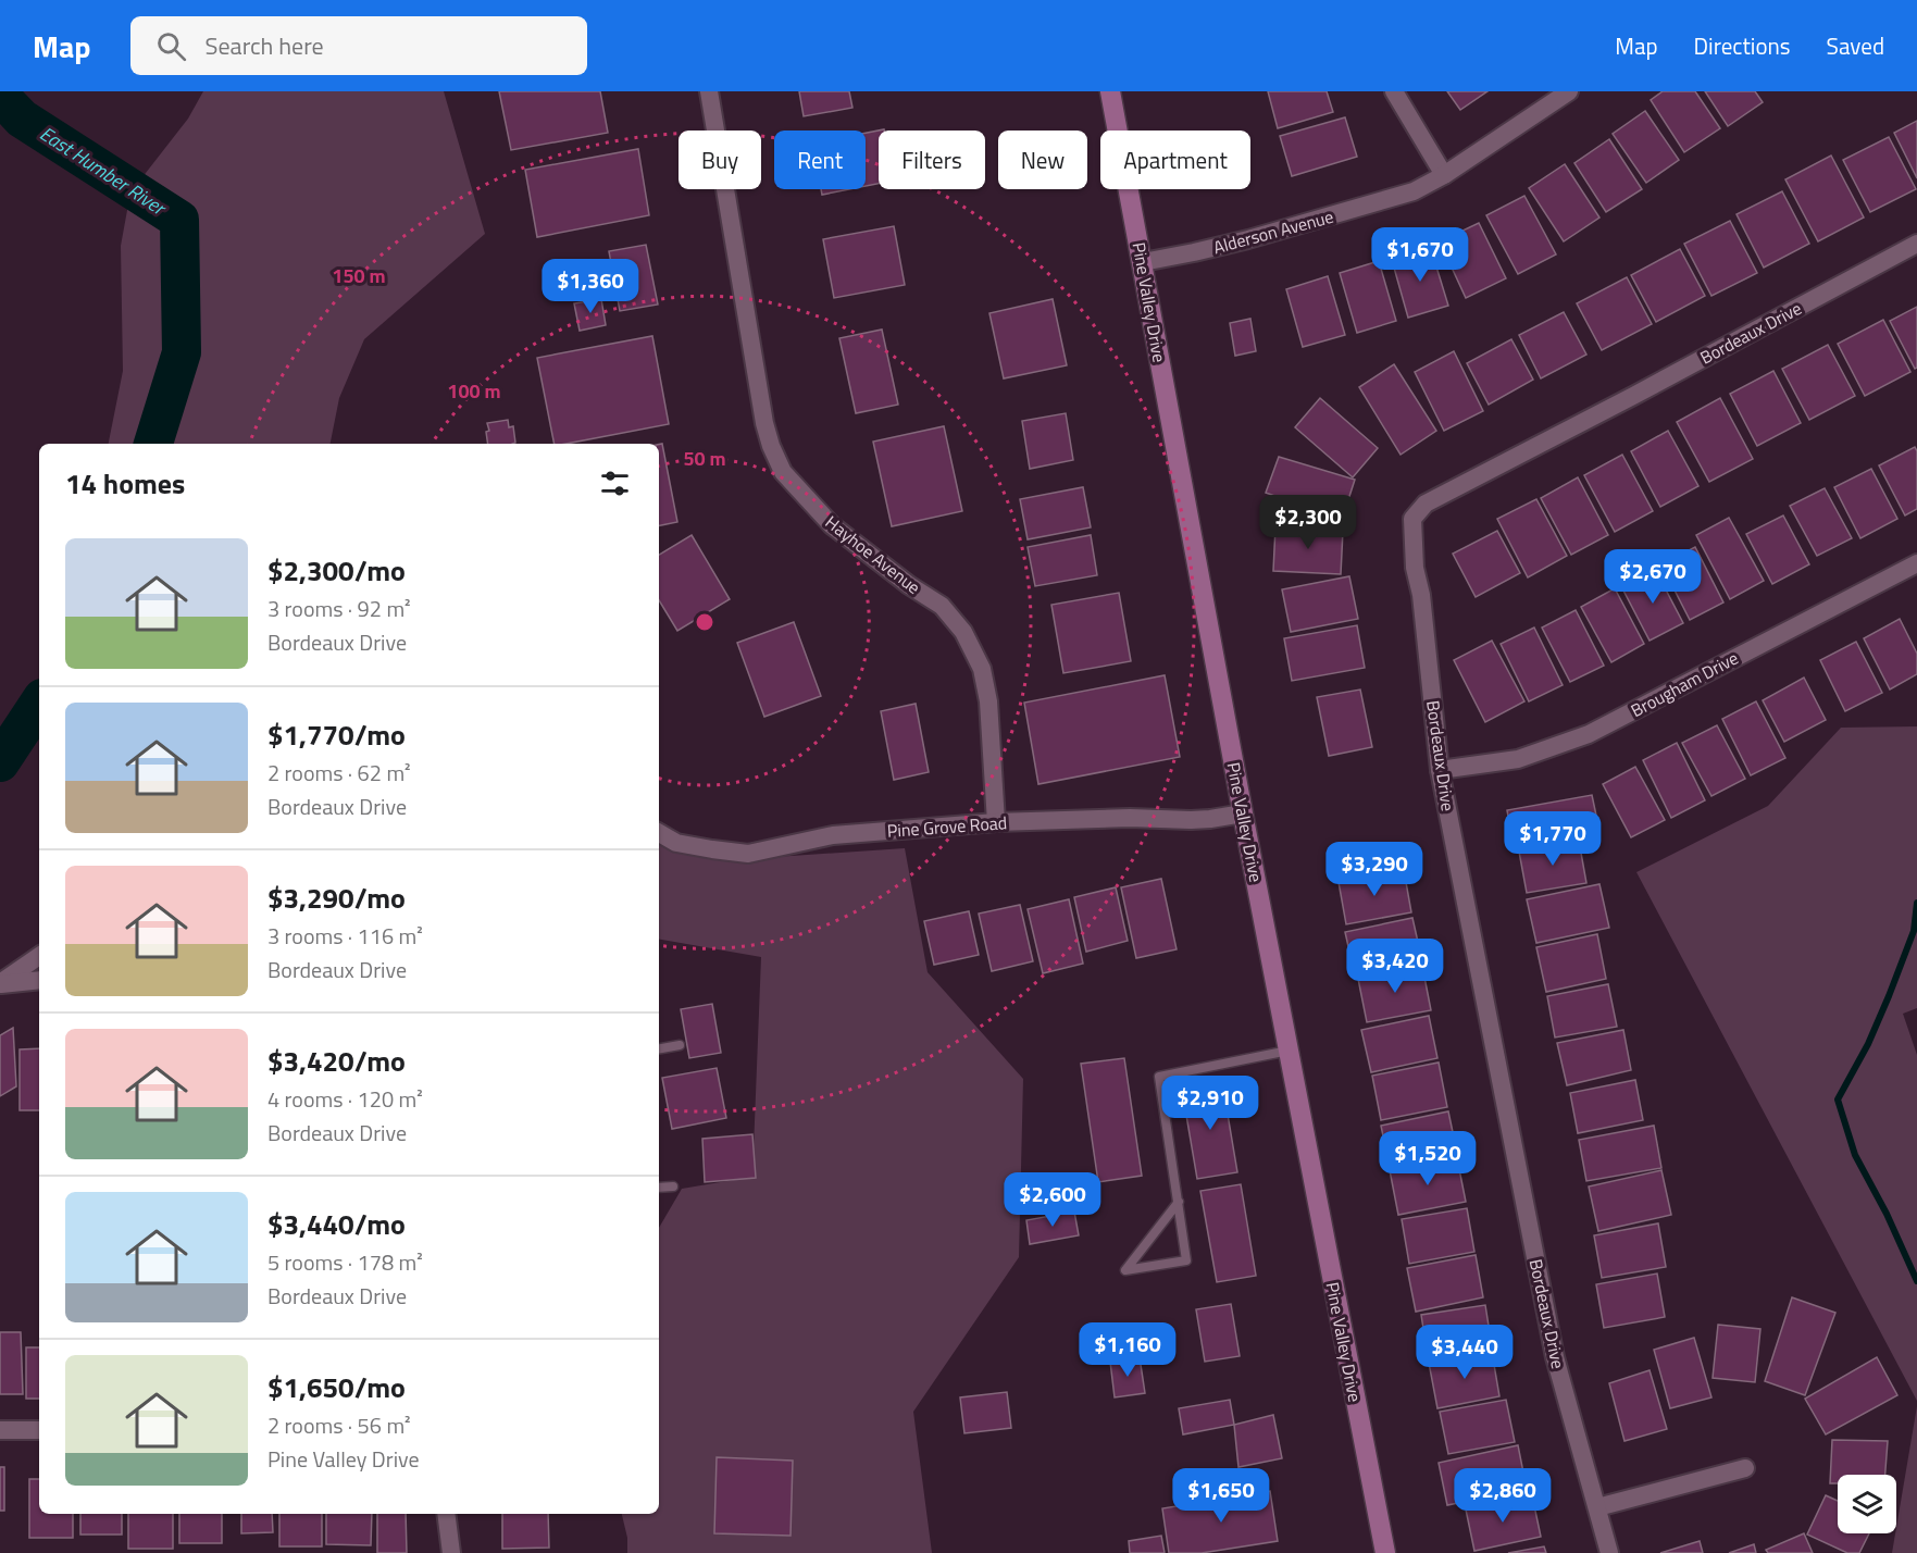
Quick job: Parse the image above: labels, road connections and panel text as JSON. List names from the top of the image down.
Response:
{
  "streets": {
    "main road": ["Pine Valley Drive"],
    "street": [
      "Alderson Avenue",
      "Bordeaux Drive",
      "Hayhoe Avenue",
      "Brougham Drive",
      "Pine Grove Road"
    ]
  },
  "crossings": [
    ["Alderson Avenue", "Pine Valley Drive"],
    ["Pine Valley Drive", "Pine Grove Road"],
    ["Bordeaux Drive", "Brougham Drive"],
    ["Hayhoe Avenue", "Pine Grove Road"]
  ],
  "water": ["East Humber River"],
  "page": {
    "header": "Map",
    "search": "Search here",
    "nav": ["Map", "Directions", "Saved"],
    "chip": [
      "Buy",
      "Rent",
      "Filters",
      "New",
      "Apartment"
    ],
    "price": [
      "$1,670",
      "$1,360",
      "$2,300",
      "$2,670",
      "$1,770",
      "$3,290",
      "$3,420",
      "$2,910",
      "$1,520",
      "$2,600",
      "$1,160",
      "$3,440",
      "$1,650",
      "$2,860"
    ],
    "heading": "14 homes",
    "list": [
      {
        "name": "$2,300/mo",
        "note": "3 rooms · 92 m² · Bordeaux Drive"
      },
      {
        "name": "$1,770/mo",
        "note": "2 rooms · 62 m² · Bordeaux Drive"
      },
      {
        "name": "$3,290/mo",
        "note": "3 rooms · 116 m² · Bordeaux Drive"
      },
      {
        "name": "$3,420/mo",
        "note": "4 rooms · 120 m² · Bordeaux Drive"
      },
      {
        "name": "$3,440/mo",
        "note": "5 rooms · 178 m² · Bordeaux Drive"
      },
      {
        "name": "$1,650/mo",
        "note": "2 rooms · 56 m² · Pine Valley Drive"
      }
    ]
  },
  "rings": ["150 m", "100 m", "50 m"]
}
